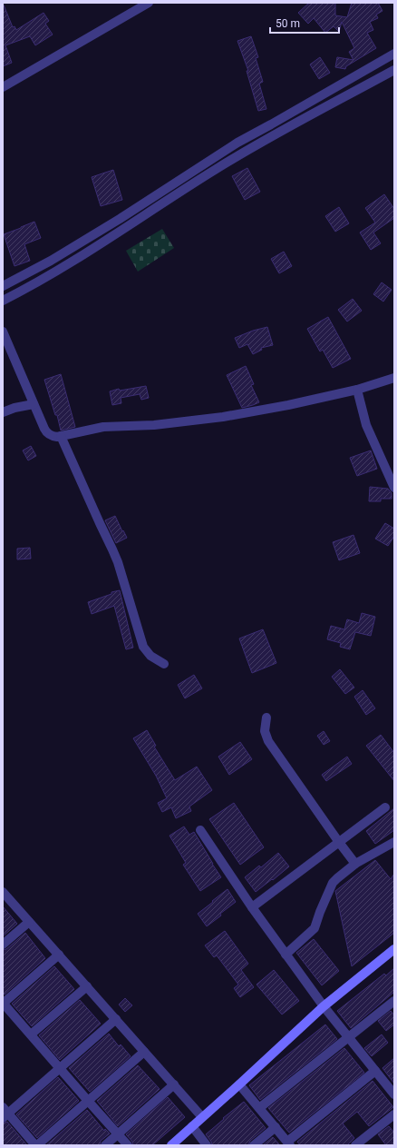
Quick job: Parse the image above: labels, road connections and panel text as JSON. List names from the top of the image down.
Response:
{
  "scale_bar": "50 m"
}
